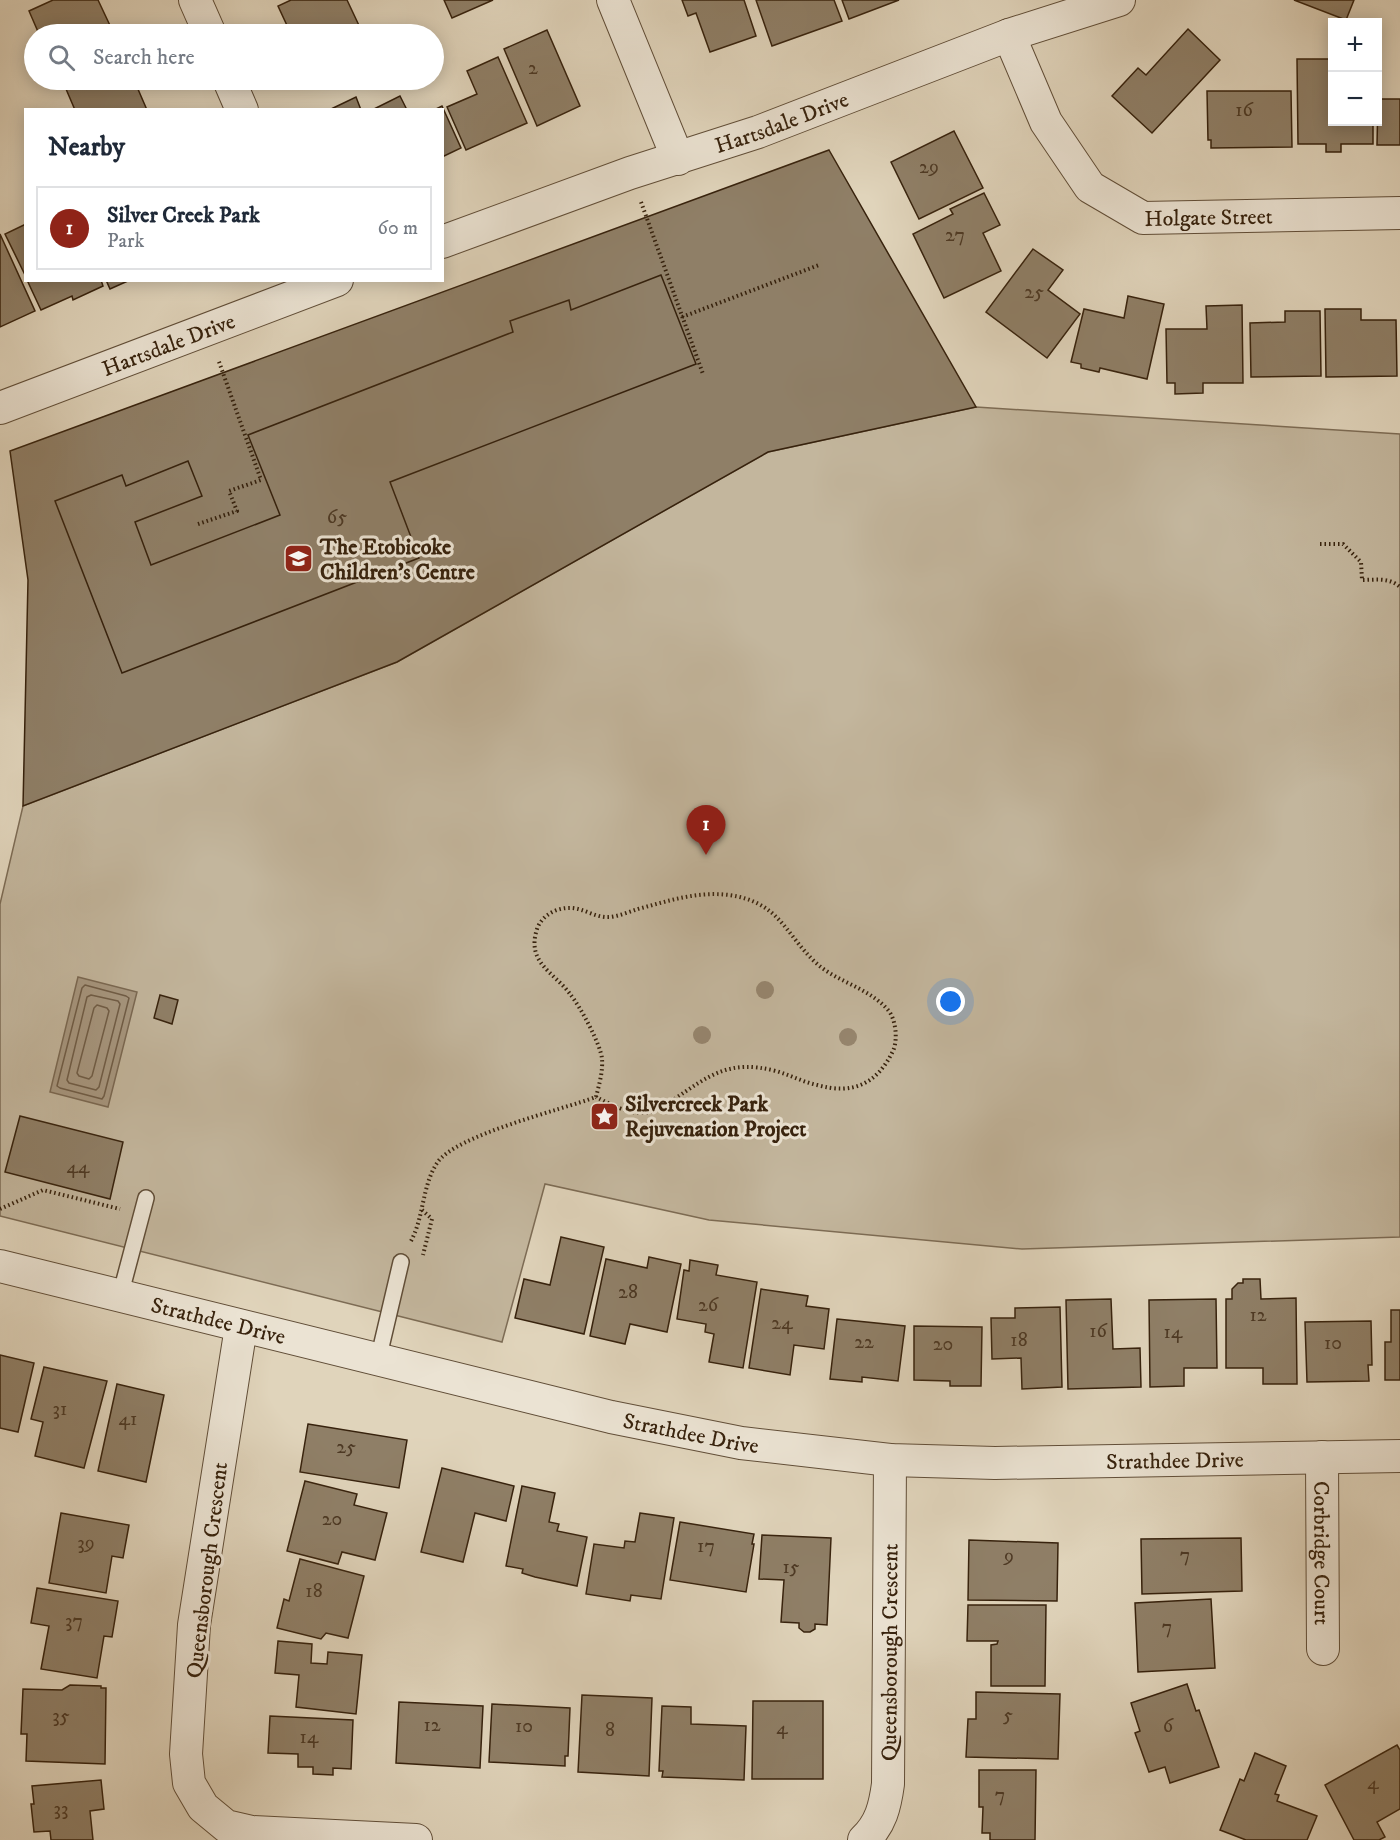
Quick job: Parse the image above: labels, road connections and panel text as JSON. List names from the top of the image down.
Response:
{
  "streets": {
    "street": [
      "Hartsdale Drive",
      "Holgate Street",
      "Strathdee Drive",
      "Corbridge Court",
      "Queensborough Crescent"
    ]
  },
  "crossings": [
    ["Hartsdale Drive", "Holgate Street"],
    ["Strathdee Drive", "Corbridge Court"],
    ["Strathdee Drive", "Queensborough Crescent"]
  ],
  "places": {
    "school or university": ["The Etobicoke Children's Centre"],
    "place": ["Silvercreek Park Rejuvenation Project"]
  },
  "house_numbers": [
    "2",
    "16",
    "29",
    "27",
    "25",
    "65",
    "44",
    "28",
    "26",
    "12",
    "24",
    "16",
    "14",
    "18",
    "22",
    "10",
    "20",
    "31",
    "41",
    "25",
    "20",
    "39",
    "17",
    "7",
    "9",
    "15",
    "18",
    "37",
    "7",
    "5",
    "35",
    "12",
    "10",
    "6",
    "4",
    "8",
    "14",
    "4",
    "7",
    "33"
  ],
  "page": {
    "map_buttons": ["+", "−"],
    "search": "Search here",
    "heading": "Nearby",
    "list": [
      {
        "mark": "1",
        "name": "Silver Creek Park",
        "note": "Park",
        "value": "60 m"
      }
    ],
    "pins": "1"
  }
}
